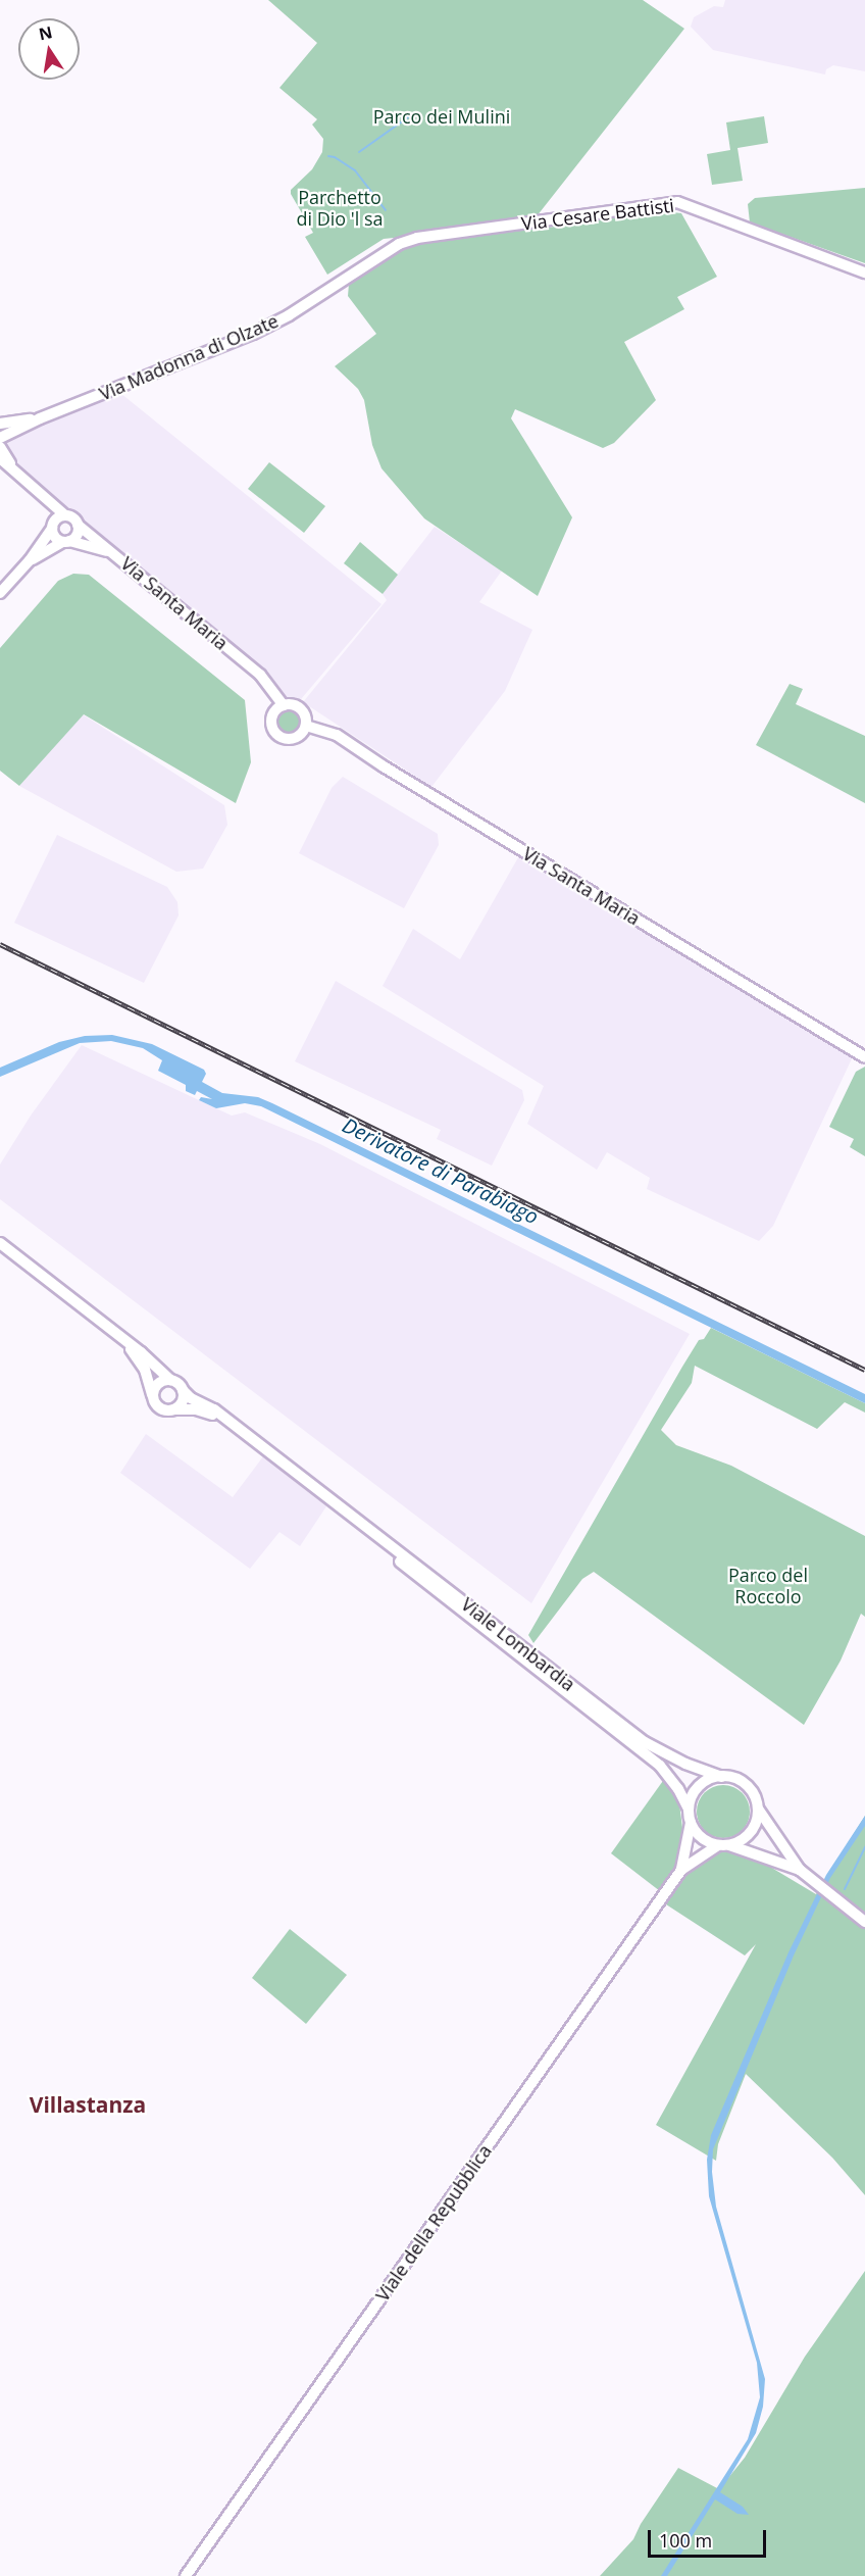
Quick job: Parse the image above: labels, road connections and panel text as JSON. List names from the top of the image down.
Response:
{
  "streets": {
    "street": [
      "Via Cesare Battisti",
      "Via Madonna di Olzate",
      "Via Santa Maria",
      "Viale Lombardia",
      "Viale della Repubblica"
    ]
  },
  "crossings": [
    ["Via Cesare Battisti", "Via Madonna di Olzate"]
  ],
  "districts": ["Villastanza"],
  "water": ["Derivatore di Parabiago"],
  "parks": ["Parco dei Mulini", "Parchetto di Dio 'l sa", "Parco del Roccolo"],
  "scale_bar": "100 m",
  "north": "top"
}
